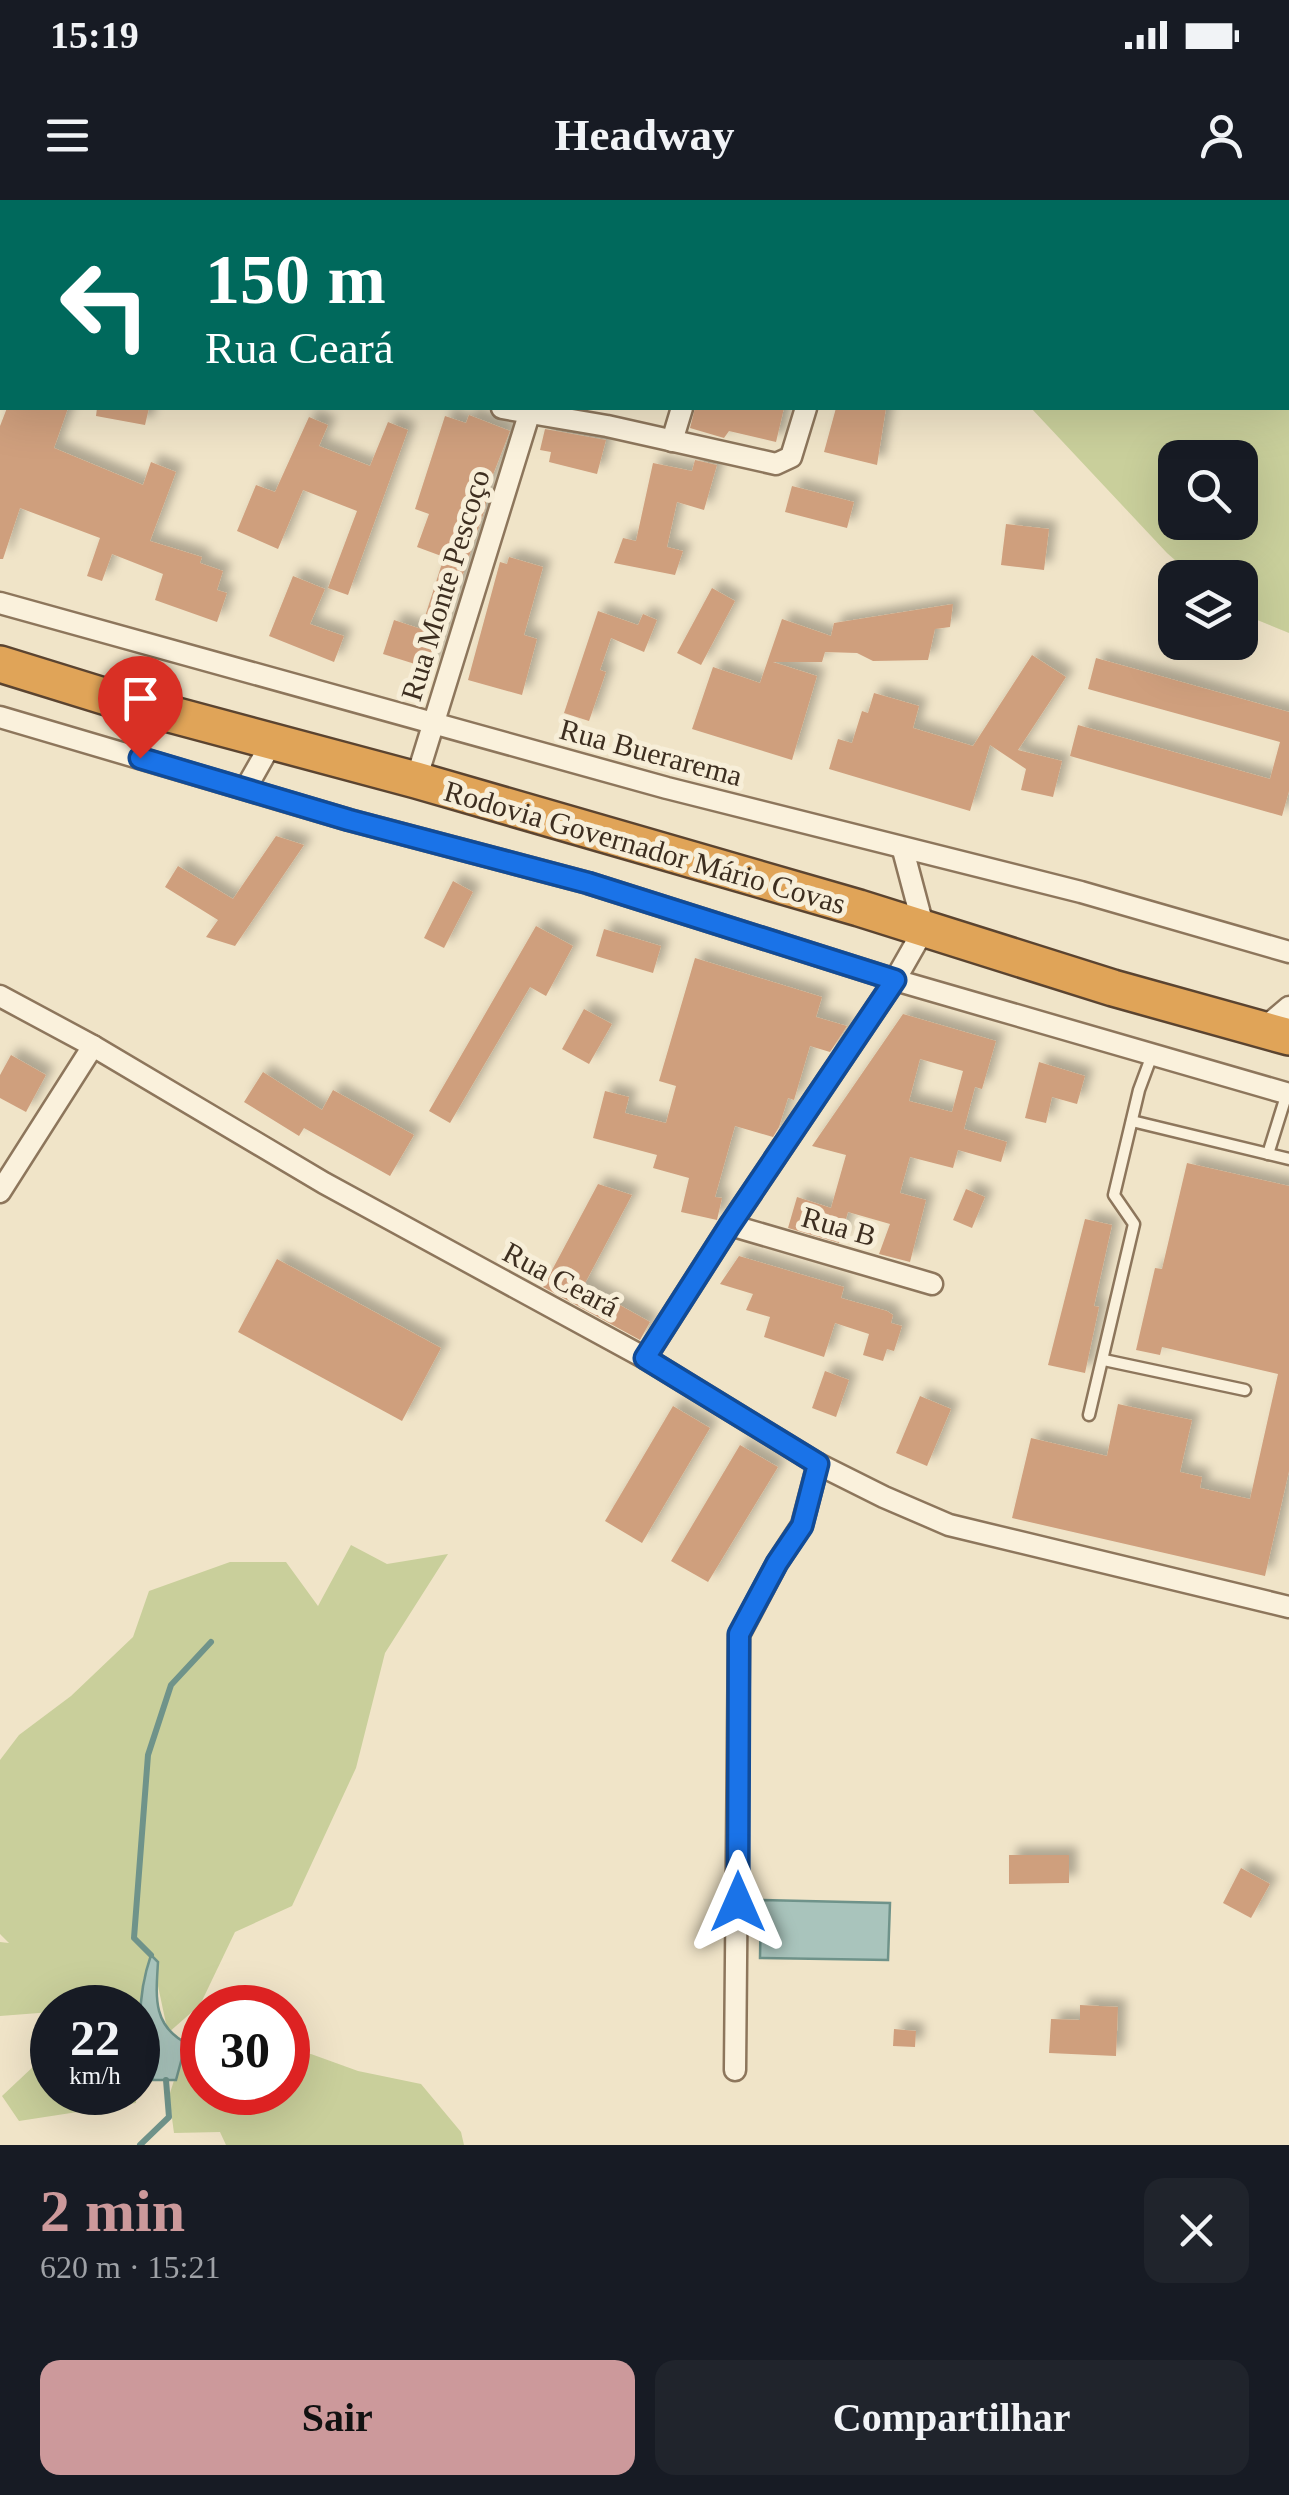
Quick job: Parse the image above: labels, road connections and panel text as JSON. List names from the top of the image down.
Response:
{
  "streets": {
    "highway": ["Rodovia Governador Mário Covas"],
    "street": [
      "Rua Monte Pescoço",
      "Rua Buerarema",
      "Rua B",
      "Rua Ceará"
    ]
  },
  "crossings": [
    ["Rua Monte Pescoço", "Rua Buerarema"],
    ["Rua Monte Pescoço", "Rodovia Governador Mário Covas"]
  ],
  "page": {
    "status": "15:19",
    "header": "Headway",
    "turn": ["150 m", "Rua Ceará"],
    "speed": "22 km/h",
    "limit": "30",
    "heading": ["2 min", "620 m · 15:21"],
    "buttons": ["Sair", "Compartilhar"]
  }
}
